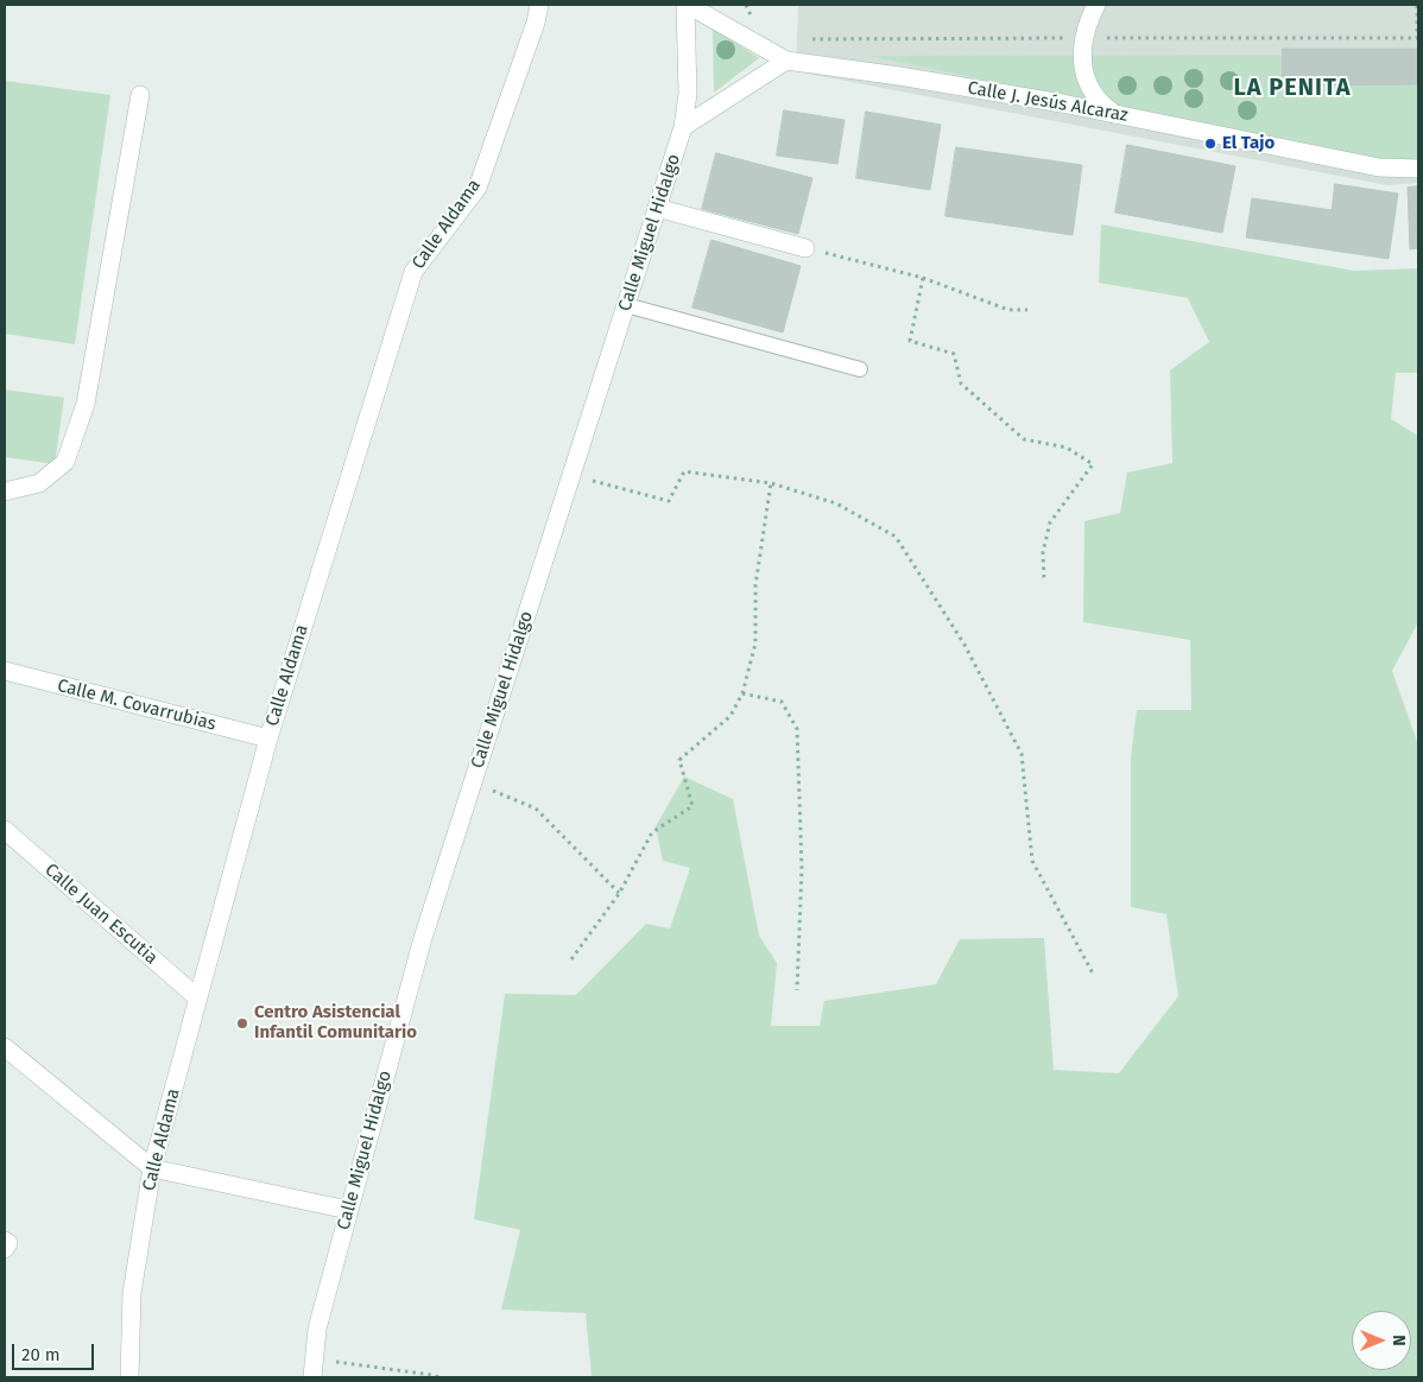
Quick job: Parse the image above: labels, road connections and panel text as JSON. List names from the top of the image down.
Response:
{
  "streets": {
    "street": [
      "Calle J. Jesús Alcaraz",
      "Calle Aldama",
      "Calle Miguel Hidalgo",
      "Calle M. Covarrubias",
      "Calle Juan Escutia"
    ]
  },
  "crossings": [
    ["Calle J. Jesús Alcaraz", "Calle Miguel Hidalgo"],
    ["Calle Aldama", "Calle M. Covarrubias"],
    ["Calle Aldama", "Calle Juan Escutia"]
  ],
  "districts": ["LA PENITA"],
  "places": ["El Tajo", "Centro Asistencial Infantil Comunitario"],
  "scale_bar": "20 m",
  "north": "right"
}
